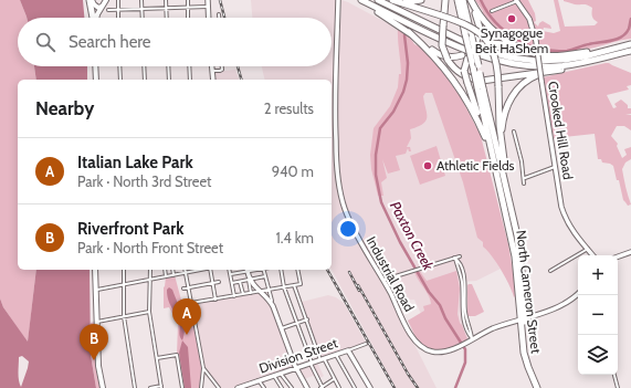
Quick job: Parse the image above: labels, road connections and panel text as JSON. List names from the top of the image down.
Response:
{
  "streets": {
    "highway": ["North Cameron Street"],
    "street": ["Crooked Hill Road", "Industrial Road", "Division Street"]
  },
  "water": ["Paxton Creek"],
  "places": ["Synagogue Beit HaShem", "Athletic Fields"],
  "page": {
    "search": "Search here",
    "heading": ["Nearby", "2 results"],
    "list": [
      {
        "mark": "A",
        "name": "Italian Lake Park",
        "note": "Park · North 3rd Street",
        "value": "940 m"
      },
      {
        "mark": "B",
        "name": "Riverfront Park",
        "note": "Park · North Front Street",
        "value": "1.4 km"
      }
    ],
    "map_buttons": ["+", "−"],
    "pins": ["A", "B"]
  }
}
